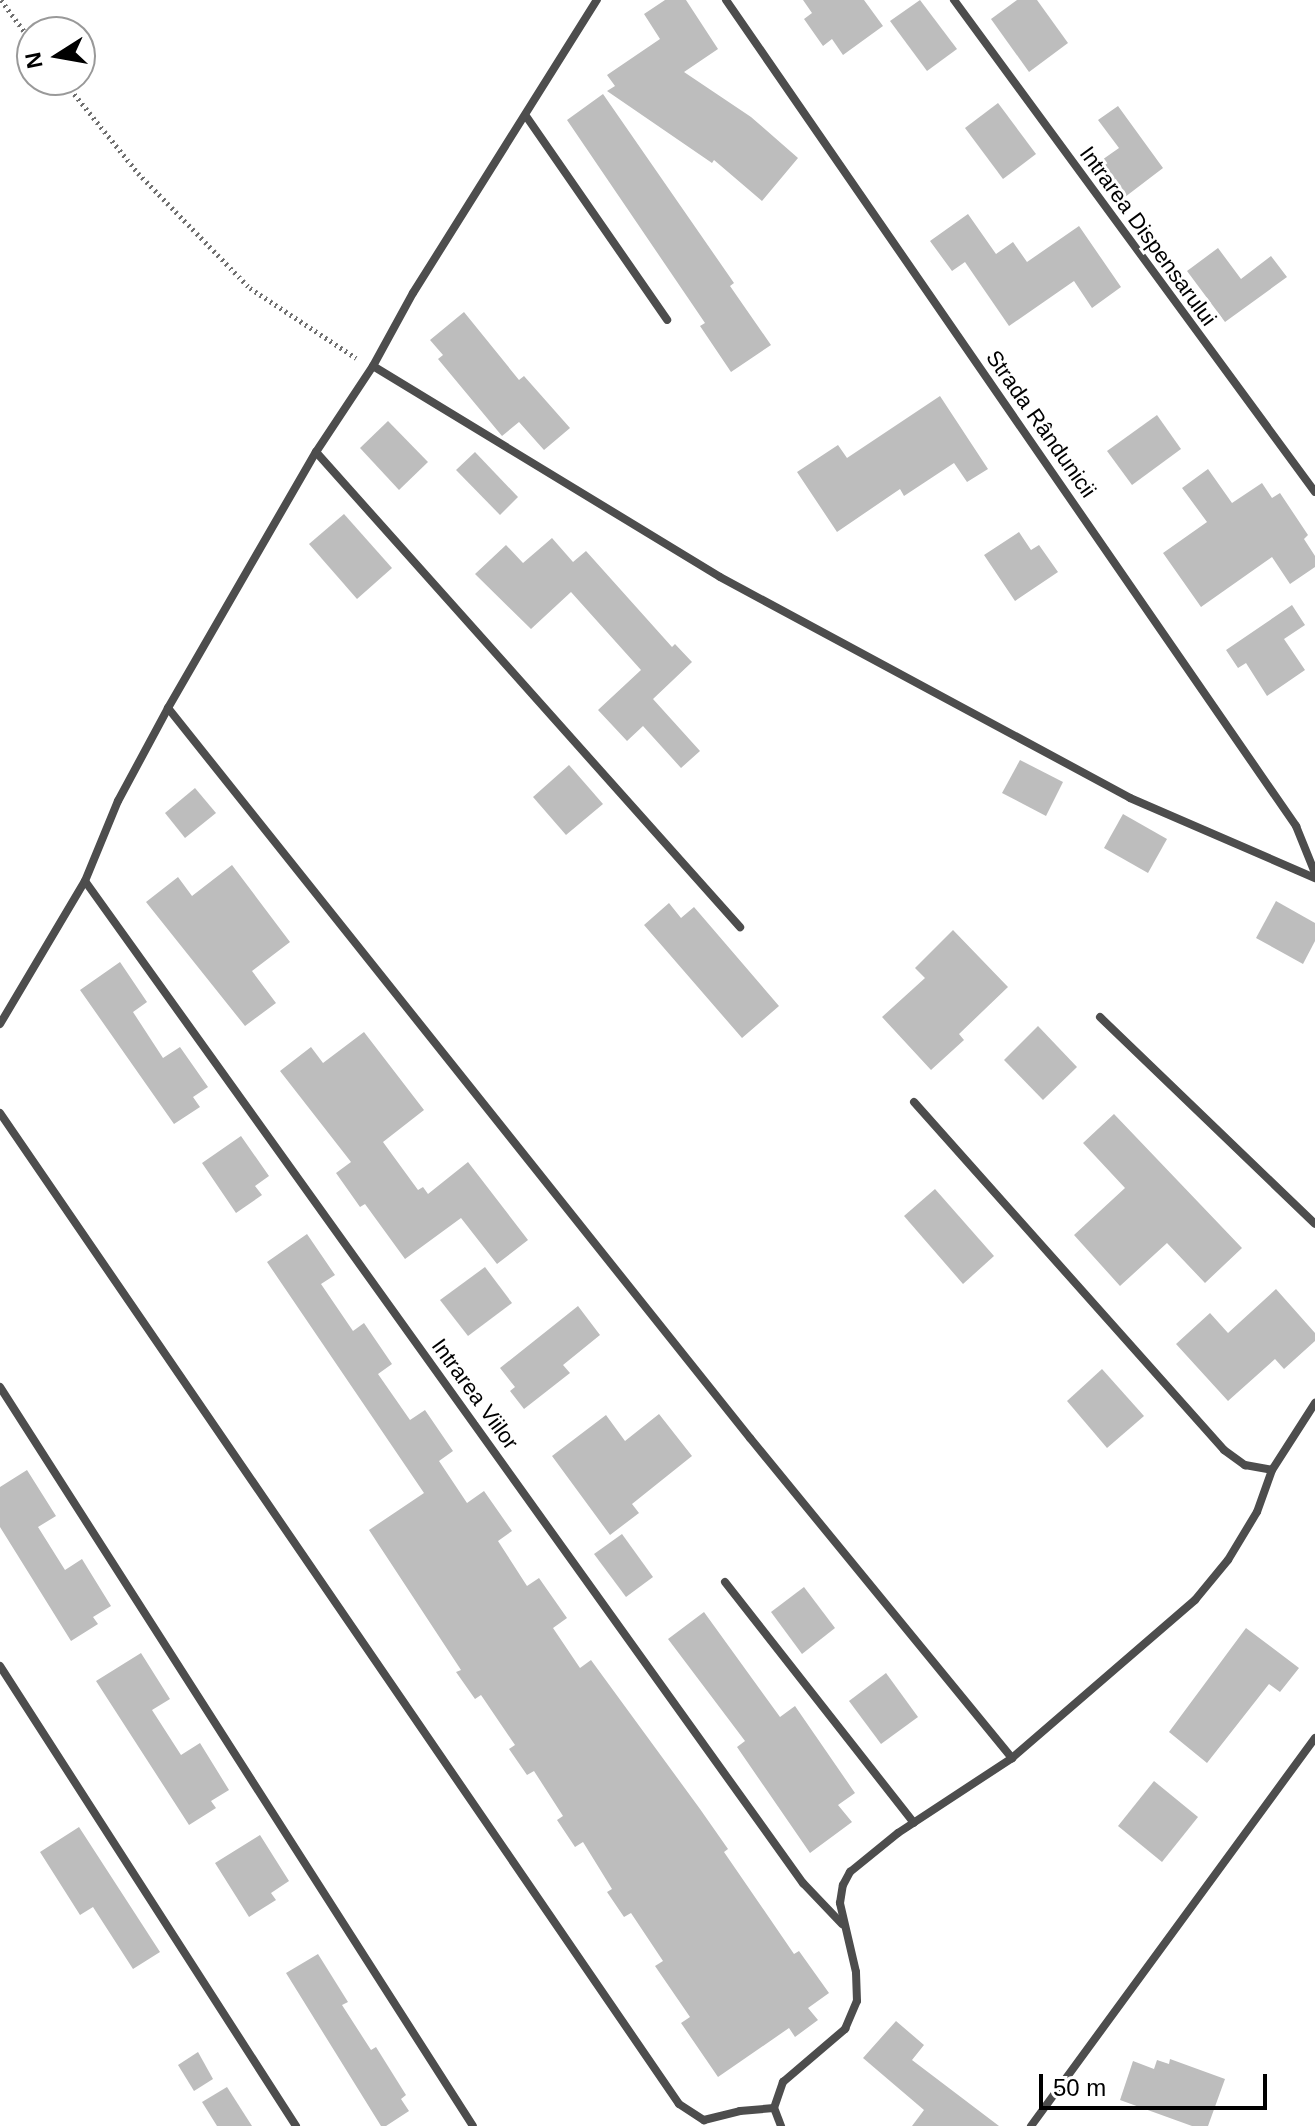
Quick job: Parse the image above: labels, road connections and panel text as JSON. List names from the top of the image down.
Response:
{
  "streets": {
    "street": ["Intrarea Dispensarului", "Strada Rândunicii", "Intrarea Viilor"]
  },
  "scale_bar": "50 m",
  "north": "left"
}
